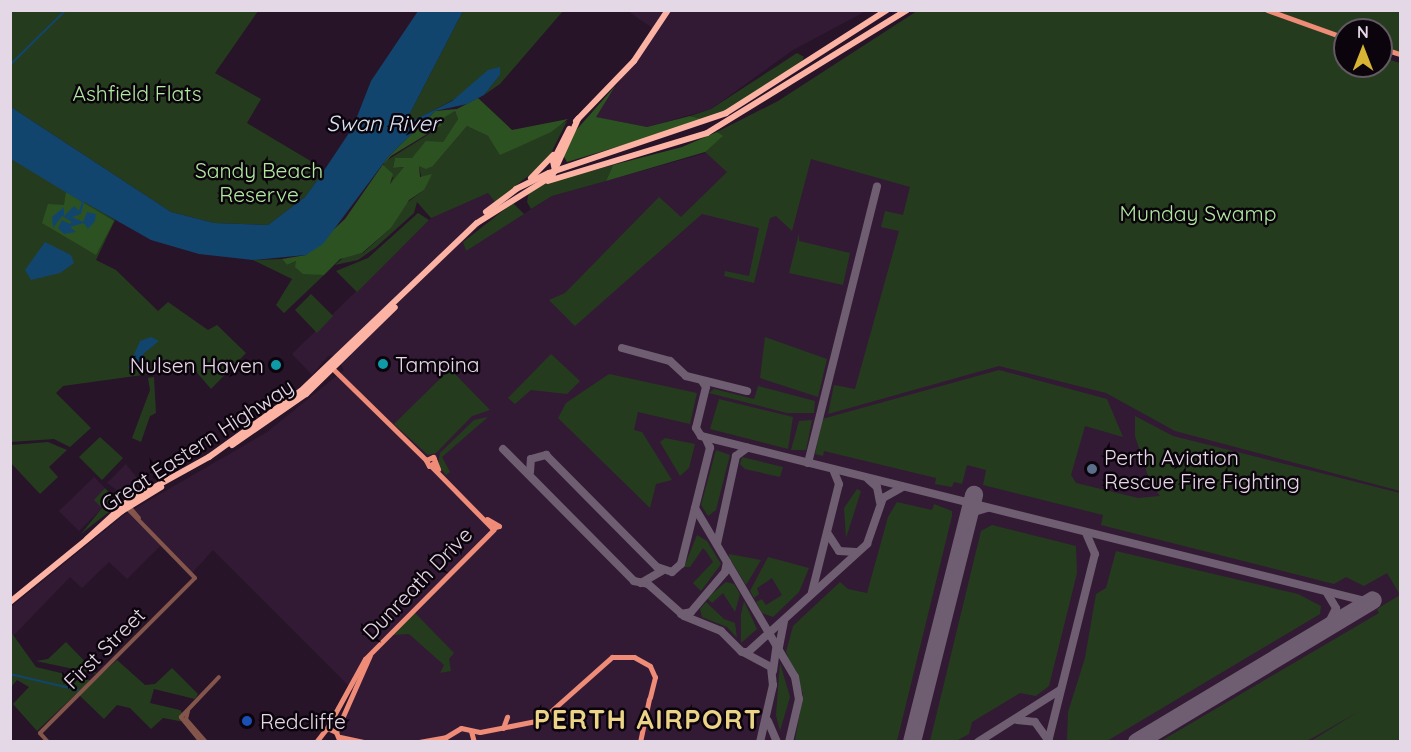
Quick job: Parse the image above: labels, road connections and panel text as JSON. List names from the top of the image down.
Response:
{
  "streets": {
    "highway": ["Great Eastern Highway"],
    "main road": ["Dunreath Drive"],
    "street": ["First Street"]
  },
  "crossings": [
    ["Great Eastern Highway", "Dunreath Drive"],
    ["Great Eastern Highway", "First Street"]
  ],
  "districts": ["PERTH AIRPORT"],
  "water": ["Swan River"],
  "parks": ["Ashfield Flats", "Sandy Beach Reserve", "Munday Swamp"],
  "places": [
    "Tampina",
    "Nulsen Haven",
    "Perth Aviation Rescue Fire Fighting",
    "Redcliffe"
  ],
  "north": "top"
}
